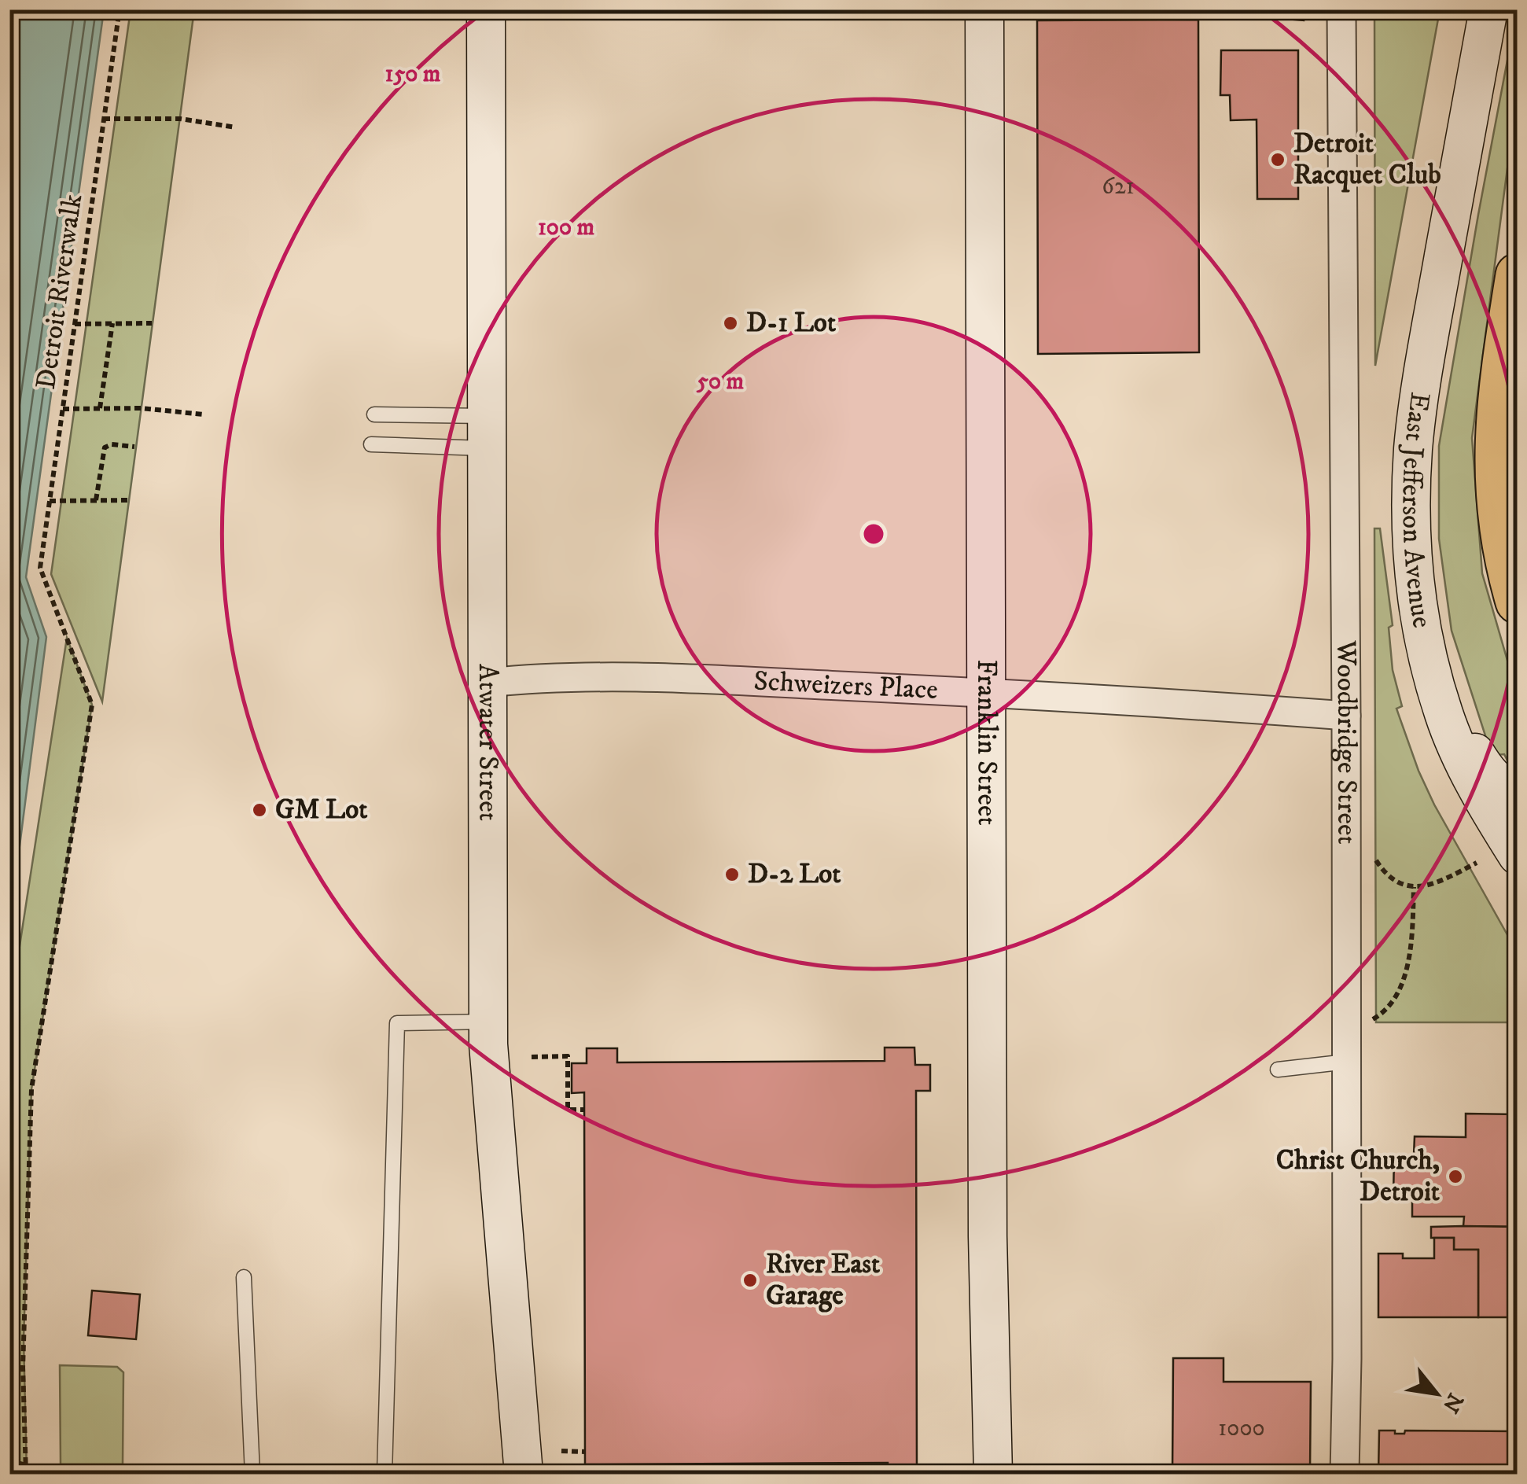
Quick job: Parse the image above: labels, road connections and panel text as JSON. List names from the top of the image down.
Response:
{
  "streets": {
    "street": [
      "East Jefferson Avenue",
      "Schweizers Place",
      "Atwater Street",
      "Franklin Street",
      "Woodbridge Street"
    ],
    "path": ["Detroit Riverwalk"]
  },
  "crossings": [
    ["Schweizers Place", "Atwater Street"],
    ["Schweizers Place", "Franklin Street"],
    ["Schweizers Place", "Woodbridge Street"]
  ],
  "places": [
    "Detroit Racquet Club",
    "D-1 Lot",
    "GM Lot",
    "D-2 Lot",
    "Christ Church, Detroit",
    "River East Garage"
  ],
  "house_numbers": ["621", "1000"],
  "north": "bottom right",
  "rings": ["150 m", "100 m", "50 m"]
}
